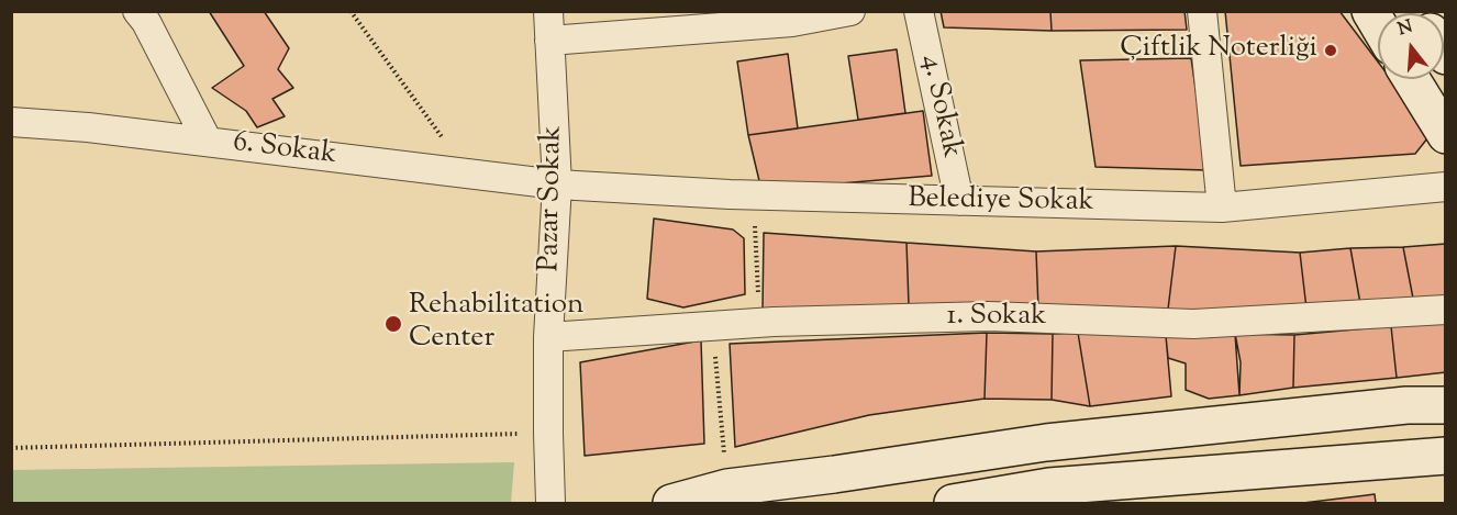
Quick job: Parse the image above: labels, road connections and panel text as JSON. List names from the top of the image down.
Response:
{
  "streets": {
    "street": [
      "4. Sokak",
      "6. Sokak",
      "Pazar Sokak",
      "Belediye Sokak",
      "1. Sokak"
    ]
  },
  "crossings": [
    ["4. Sokak", "Belediye Sokak"],
    ["6. Sokak", "Pazar Sokak"],
    ["6. Sokak", "Belediye Sokak"],
    ["Pazar Sokak", "Belediye Sokak"],
    ["Pazar Sokak", "1. Sokak"]
  ],
  "places": ["Çiftlik Noterliği", "Rehabilitation Center"],
  "north": "top"
}
